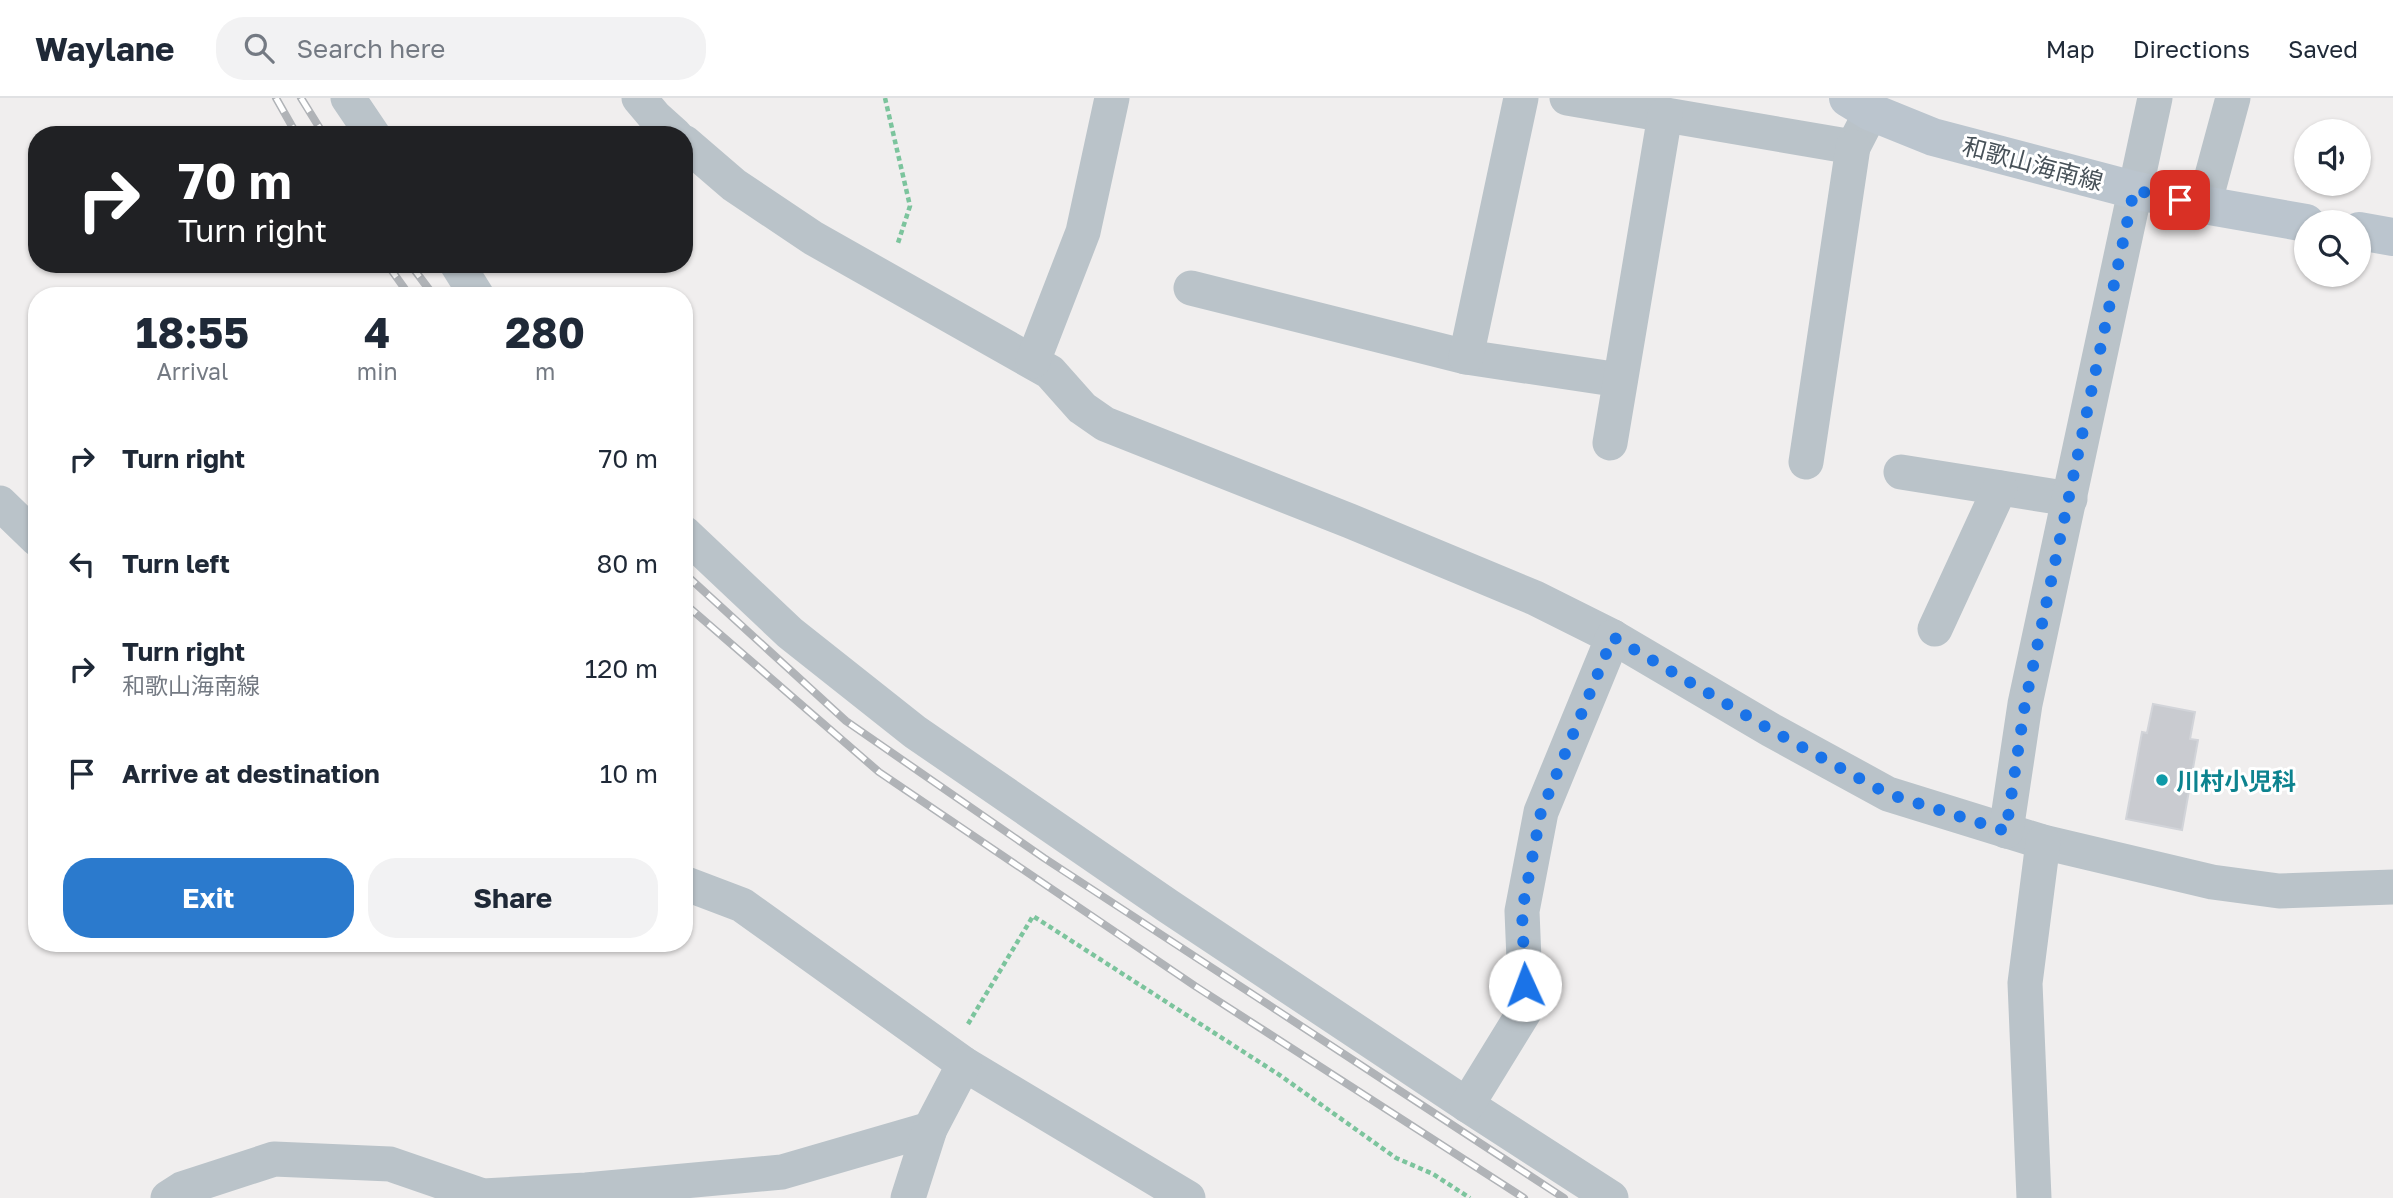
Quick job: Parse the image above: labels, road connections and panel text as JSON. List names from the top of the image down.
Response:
{
  "streets": {
    "main road": ["和歌山海南線"]
  },
  "places": ["川村小児科"],
  "page": {
    "header": "Waylane",
    "search": "Search here",
    "nav": ["Map", "Directions", "Saved"],
    "turn": ["70 m", "Turn right"],
    "eta": [
      "18:55",
      "Arrival",
      "4",
      "min",
      "280",
      "m"
    ],
    "list": [
      {
        "name": "Turn right",
        "value": "70 m"
      },
      {
        "name": "Turn left",
        "value": "80 m"
      },
      {
        "name": "Turn right",
        "note": "和歌山海南線",
        "value": "120 m"
      },
      {
        "name": "Arrive at destination",
        "value": "10 m"
      }
    ],
    "buttons": ["Exit", "Share"]
  }
}
